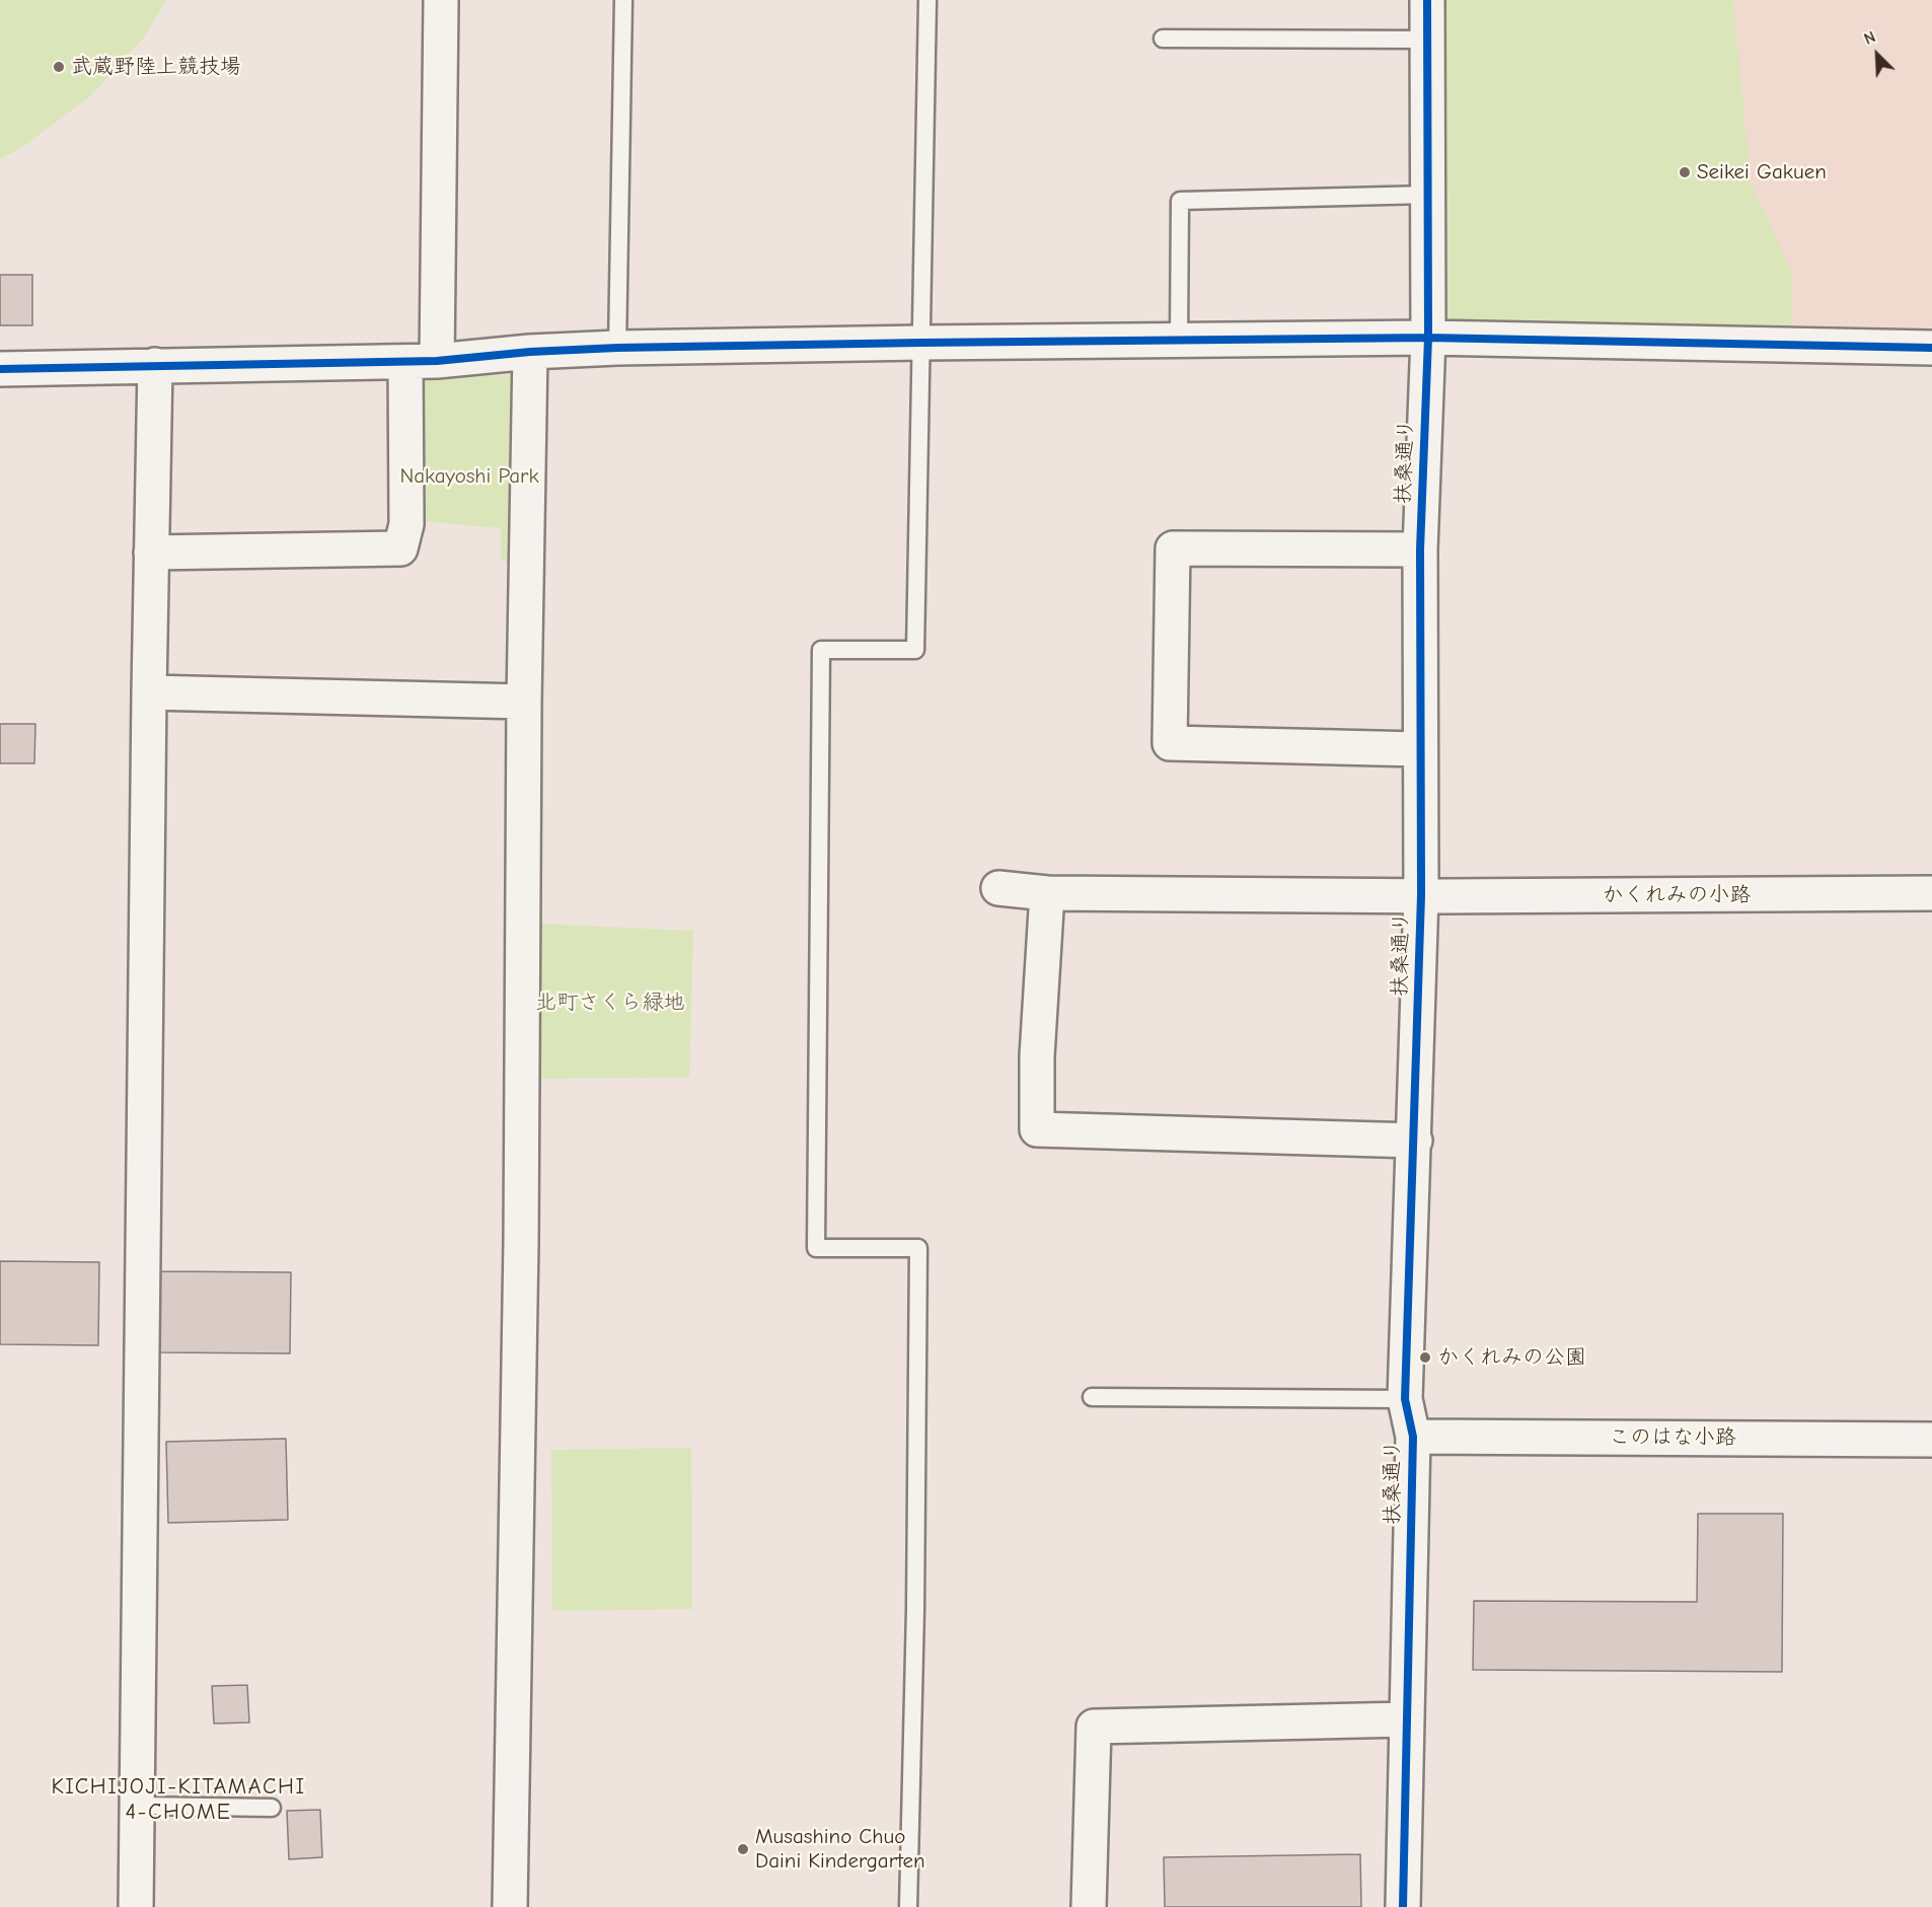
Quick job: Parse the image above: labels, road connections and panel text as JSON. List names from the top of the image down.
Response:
{
  "streets": {
    "street": ["扶桑通り", "かくれみの小路", "このはな小路"]
  },
  "crossings": [
    ["扶桑通り", "かくれみの小路"],
    ["扶桑通り", "このはな小路"]
  ],
  "districts": ["KICHIJOJI-KITAMACHI 4-CHOME"],
  "parks": ["Nakayoshi Park", "北町さくら緑地"],
  "places": [
    "武蔵野陸上競技場",
    "Seikei Gakuen",
    "かくれみの公園",
    "Musashino Chuo Daini Kindergarten"
  ],
  "north": "top left"
}
